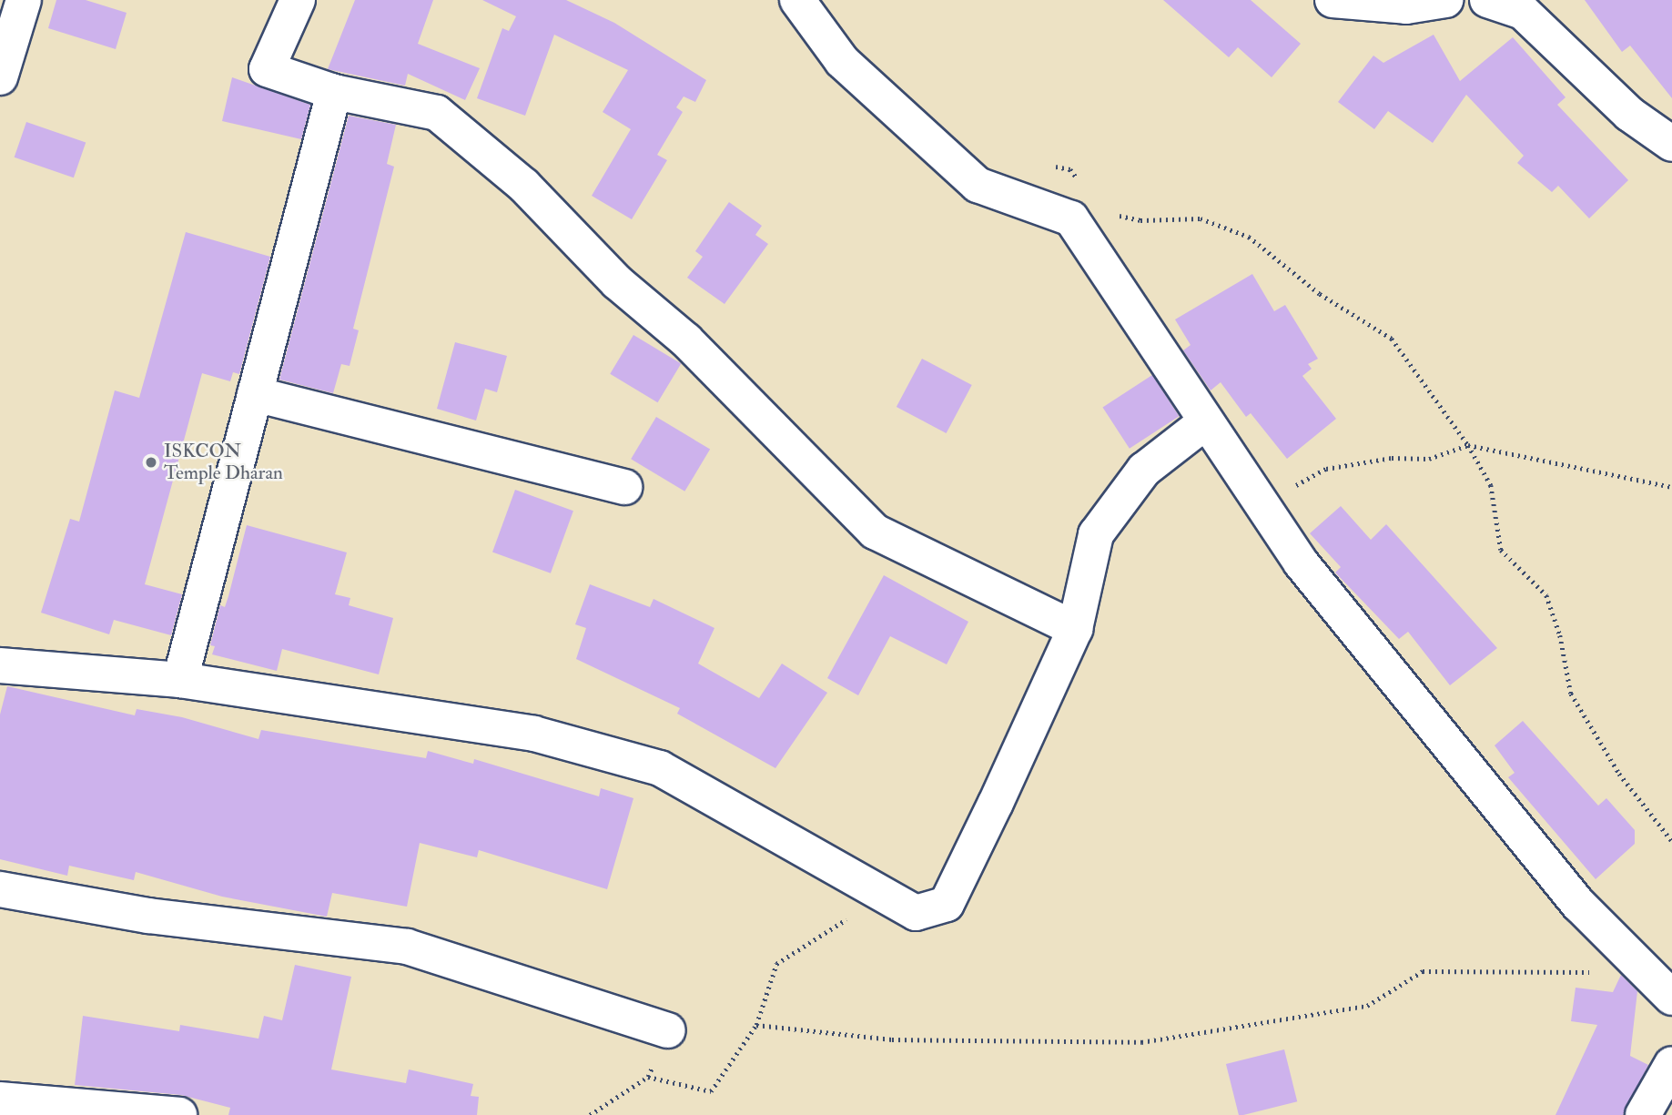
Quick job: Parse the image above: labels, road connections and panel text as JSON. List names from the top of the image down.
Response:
{
  "places": ["ISKCON Temple Dharan"]
}
